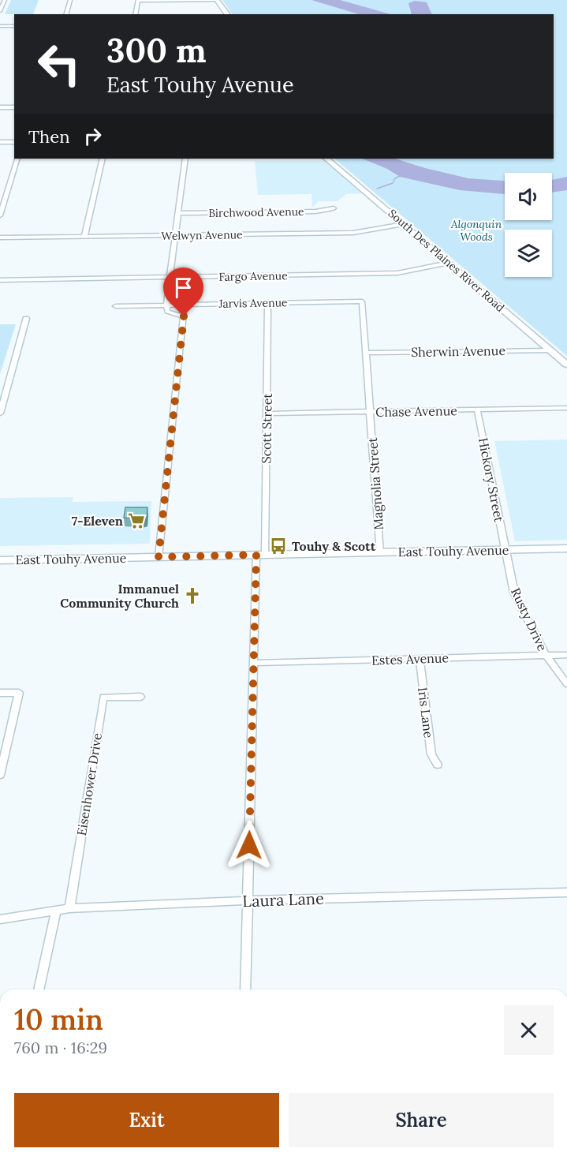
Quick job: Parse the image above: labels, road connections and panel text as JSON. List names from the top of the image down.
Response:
{
  "streets": {
    "main road": ["South Des Plaines River Road", "East Touhy Avenue"],
    "street": [
      "Birchwood Avenue",
      "Welwyn Avenue",
      "Fargo Avenue",
      "Jarvis Avenue",
      "Sherwin Avenue",
      "Chase Avenue",
      "Scott Street",
      "Hickory Street",
      "Magnolia Street",
      "Rusty Drive",
      "Estes Avenue",
      "Iris Lane",
      "Eisenhower Drive",
      "Laura Lane"
    ]
  },
  "crossings": [
    ["Welwyn Avenue", "South Des Plaines River Road"],
    ["South Des Plaines River Road", "Fargo Avenue"],
    ["South Des Plaines River Road", "Sherwin Avenue"],
    ["Jarvis Avenue", "Scott Street"],
    ["Jarvis Avenue", "Magnolia Street"],
    ["Sherwin Avenue", "Magnolia Street"],
    ["Chase Avenue", "Scott Street"],
    ["Chase Avenue", "Hickory Street"],
    ["Chase Avenue", "Magnolia Street"],
    ["Scott Street", "East Touhy Avenue"],
    ["Scott Street", "Estes Avenue"],
    ["Scott Street", "Laura Lane"],
    ["Hickory Street", "East Touhy Avenue"],
    ["Hickory Street", "Rusty Drive"],
    ["Magnolia Street", "East Touhy Avenue"],
    ["East Touhy Avenue", "Rusty Drive"],
    ["Rusty Drive", "Estes Avenue"],
    ["Estes Avenue", "Iris Lane"],
    ["Eisenhower Drive", "Laura Lane"]
  ],
  "parks": ["Algonquin Woods"],
  "places": {
    "supermarket": ["7-Eleven"],
    "bus stop": ["Touhy & Scott"],
    "church": ["Immanuel Community Church"]
  },
  "page": {
    "turn": ["300 m", "East Touhy Avenue"],
    "then": "Then",
    "heading": ["10 min", "760 m · 16:29"],
    "buttons": ["Exit", "Share"]
  }
}
